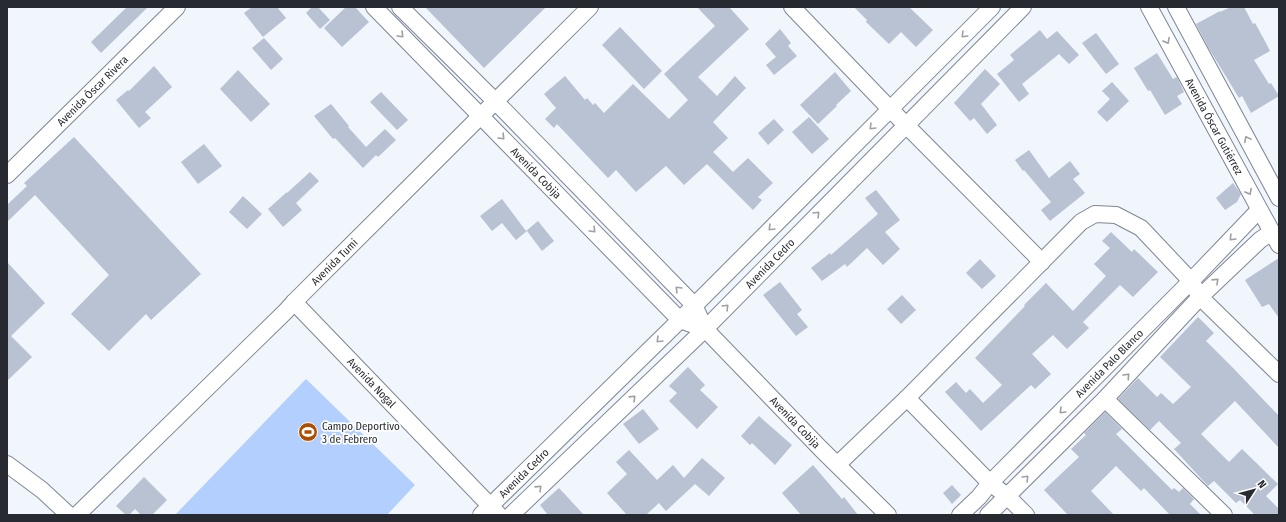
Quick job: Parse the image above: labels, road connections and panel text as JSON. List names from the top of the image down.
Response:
{
  "streets": {
    "street": [
      "Avenida Óscar Rivera",
      "Avenida Óscar Gutiérrez",
      "Avenida Cobija",
      "Avenida Tumi",
      "Avenida Cedro",
      "Avenida Palo Blanco",
      "Avenida Nogal"
    ]
  },
  "crossings": [
    ["Avenida Óscar Gutiérrez", "Avenida Palo Blanco"],
    ["Avenida Cobija", "Avenida Tumi"],
    ["Avenida Cobija", "Avenida Cedro"],
    ["Avenida Tumi", "Avenida Nogal"],
    ["Avenida Cedro", "Avenida Nogal"]
  ],
  "places": {
    "sports": ["Campo Deportivo 3 de Febrero"]
  },
  "north": "top right"
}
